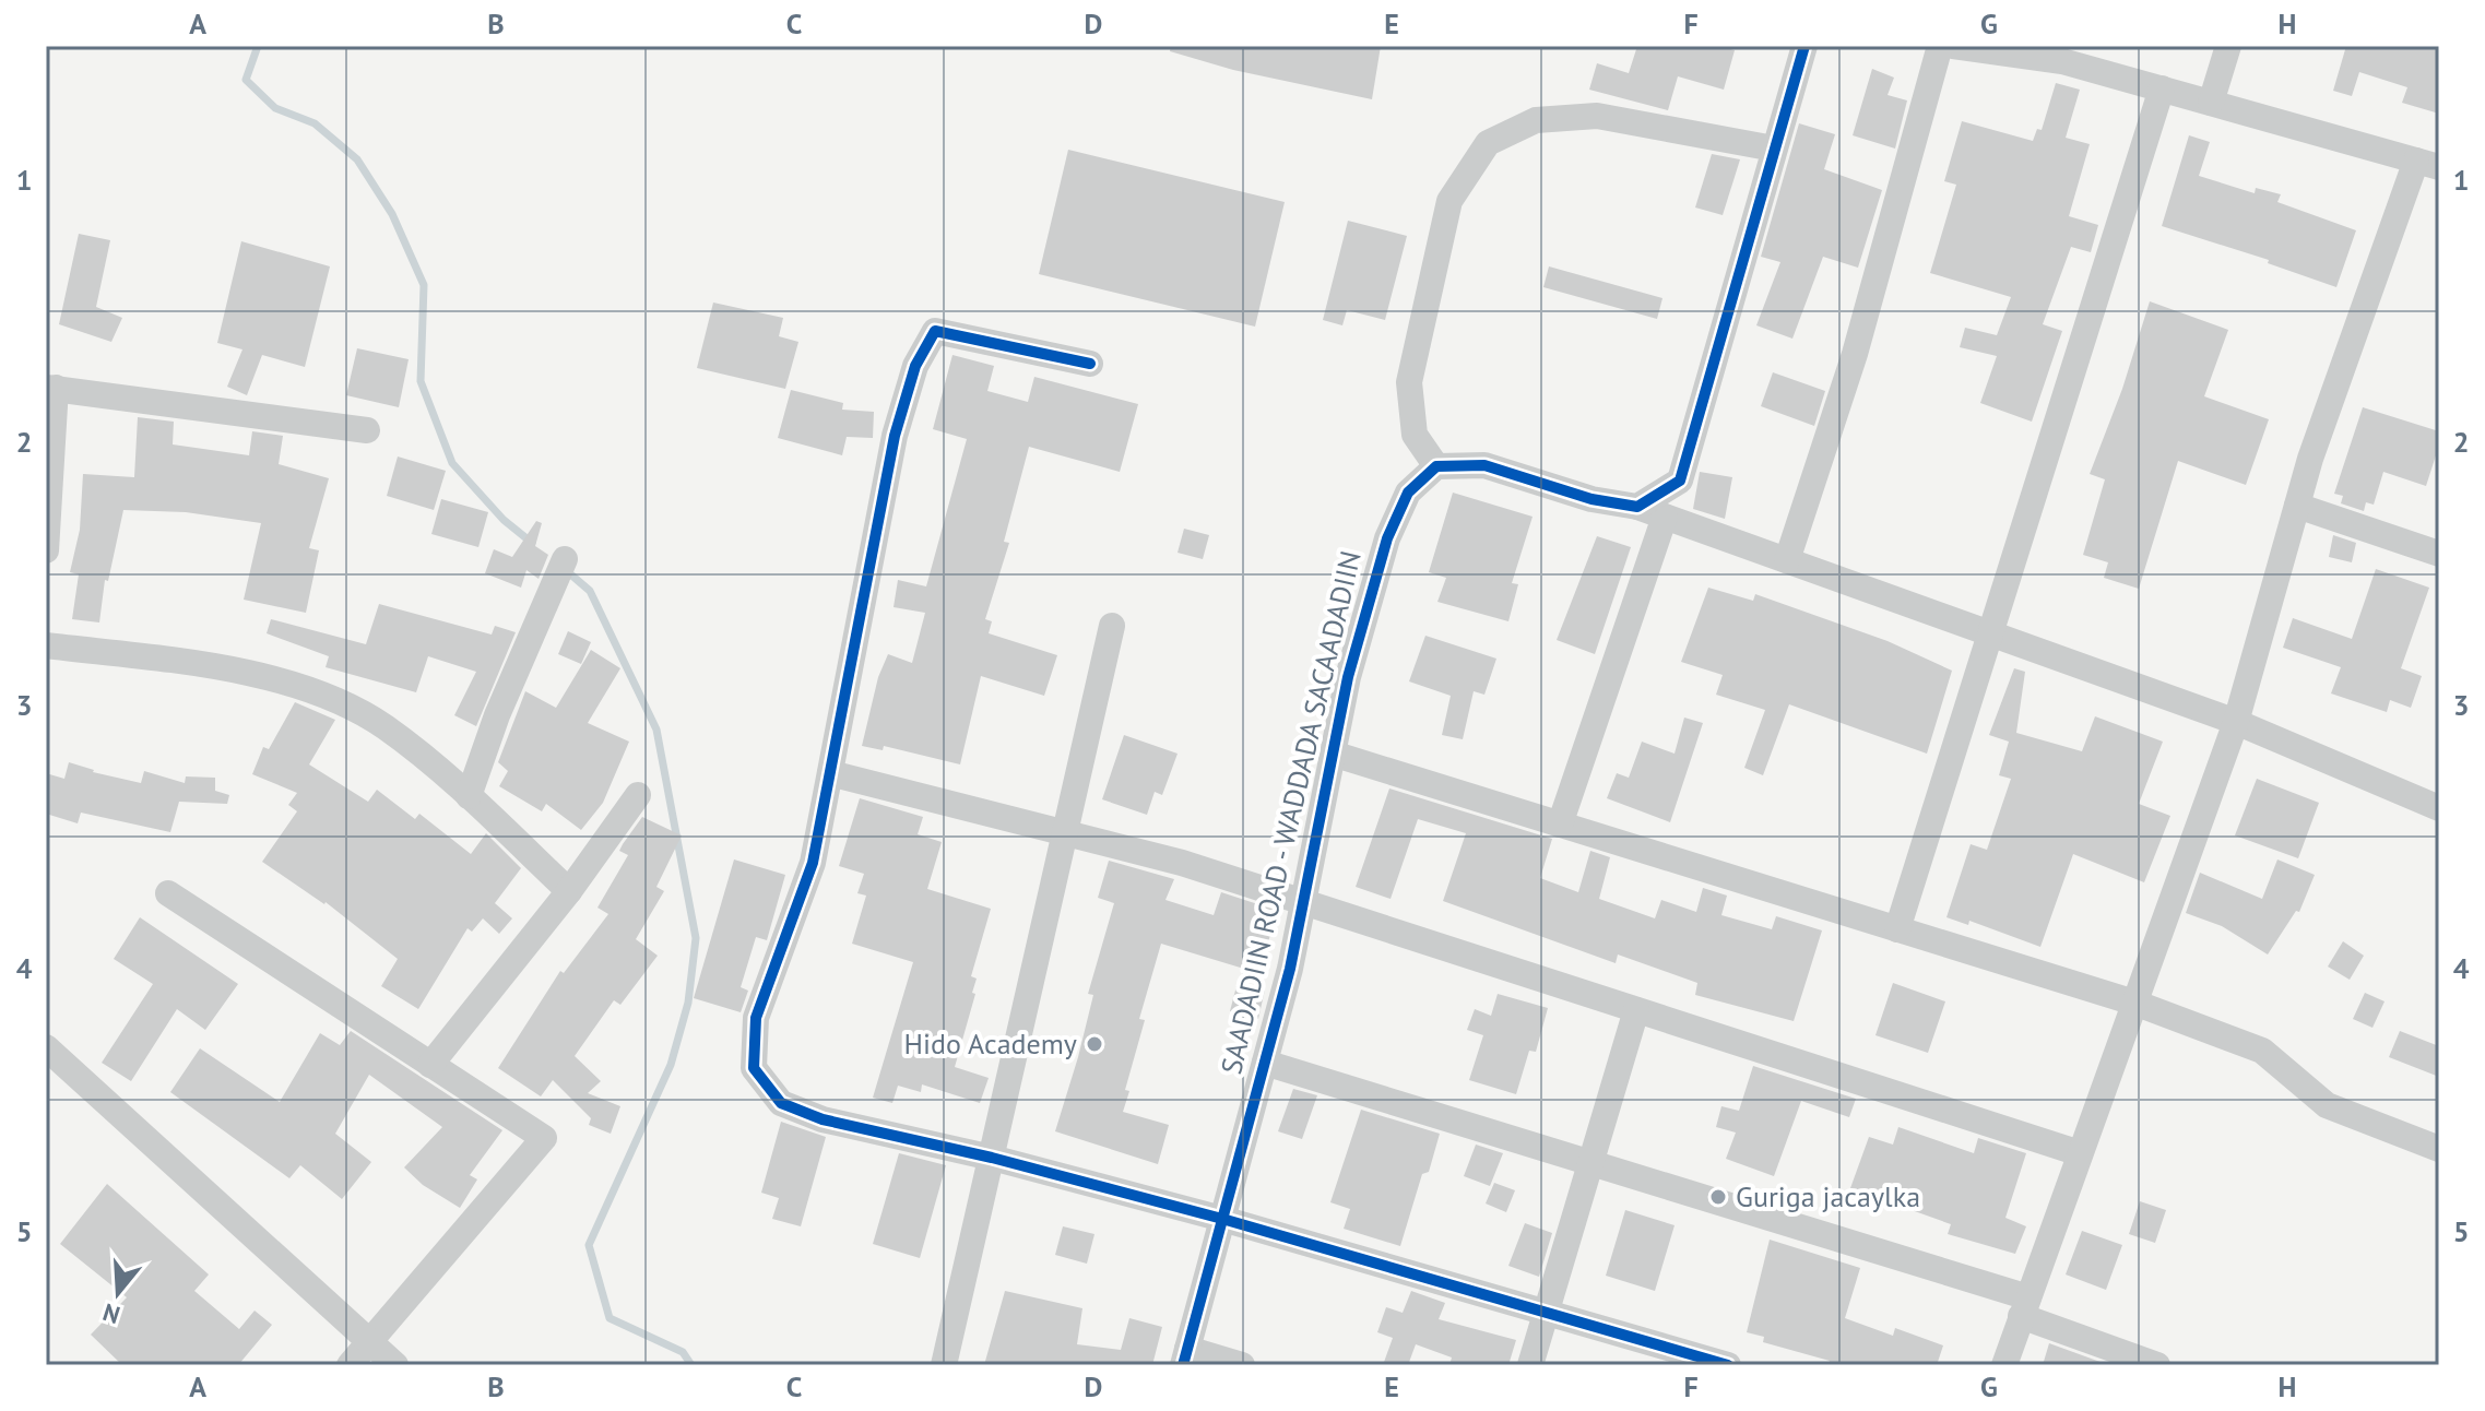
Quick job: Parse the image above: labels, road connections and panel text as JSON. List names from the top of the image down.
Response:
{
  "streets": {
    "street": ["SAADADIIN ROAD - WADDADA SACAADADIIN"]
  },
  "places": ["Hido Academy", "Guriga jacaylka"],
  "north": "bottom",
  "grid": {
    "columns": [
      "A",
      "B",
      "C",
      "D",
      "E",
      "F",
      "G",
      "H"
    ],
    "rows": [
      "1",
      "2",
      "3",
      "4",
      "5"
    ]
  }
}
